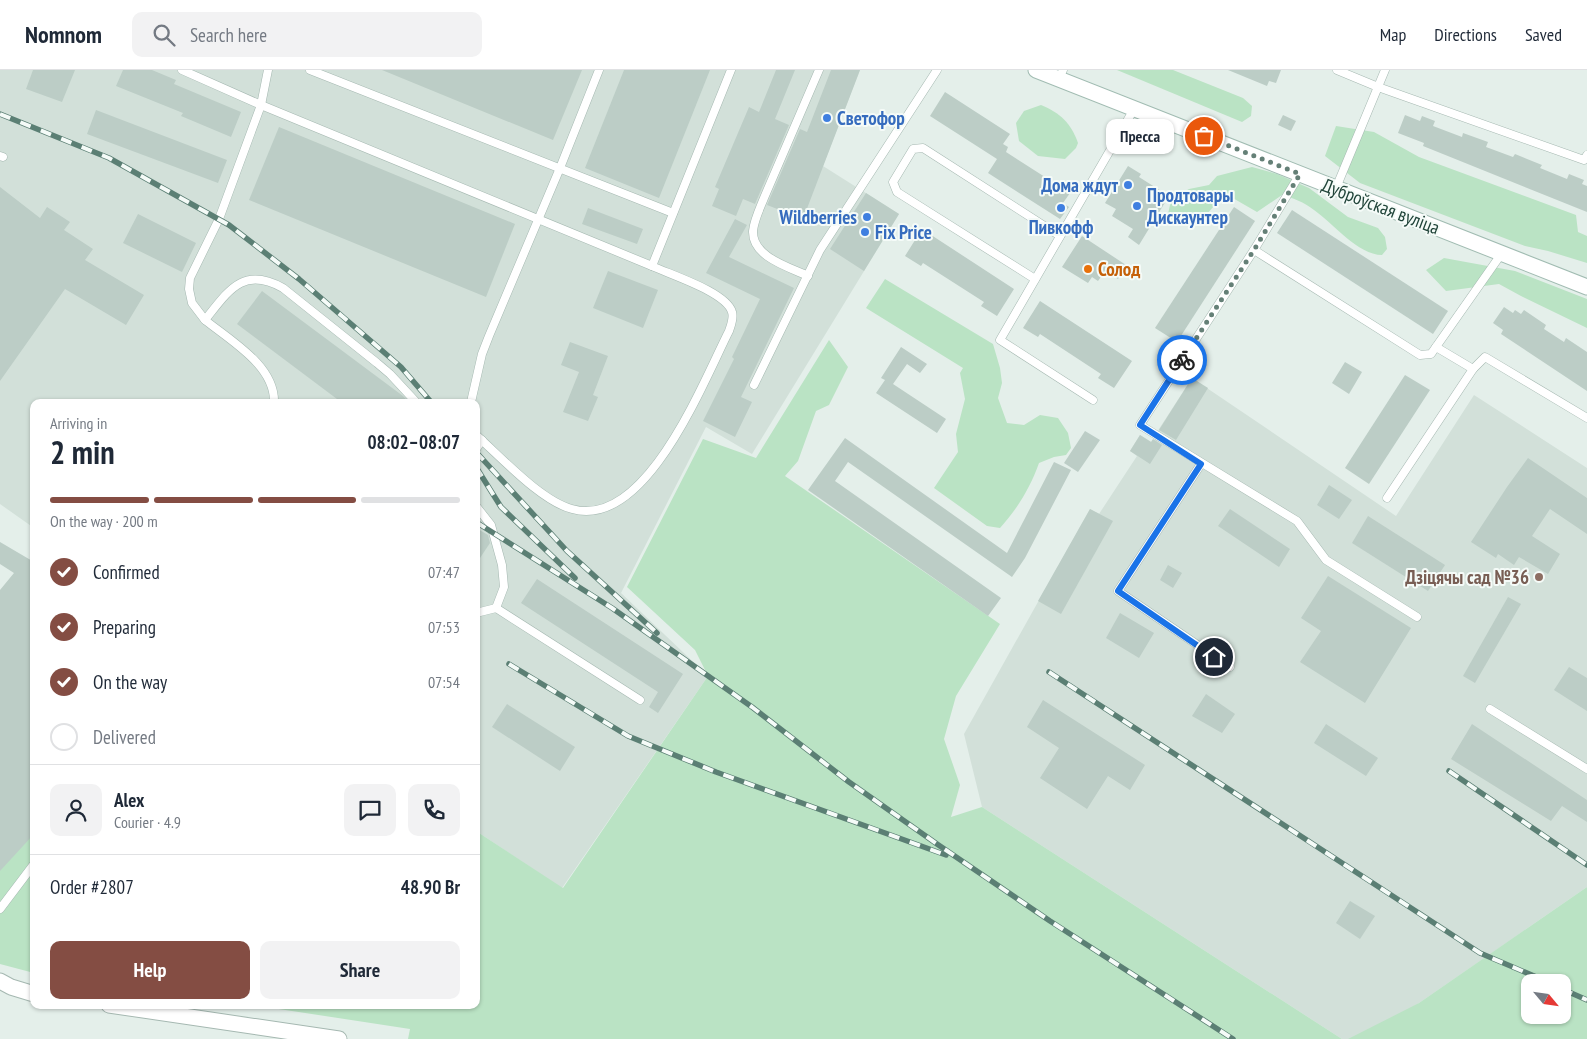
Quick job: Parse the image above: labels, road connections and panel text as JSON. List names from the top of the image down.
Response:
{
  "streets": {
    "main road": ["Дуброўская вуліца"]
  },
  "places": [
    "Светофор",
    "Пресса",
    "Дома ждут",
    "Продтовары Дискаунтер",
    "Пивкофф",
    "Wildberries",
    "Fix Price",
    "Солод",
    "Дзіцячы сад №36"
  ],
  "north": "bottom right",
  "page": {
    "header": "Nomnom",
    "search": "Search here",
    "nav": ["Map", "Directions", "Saved"],
    "bubble": "Пресса",
    "heading": ["2 min", "Arriving in", "08:02–08:07"],
    "panel": [
      "Alex",
      "Courier · 4.9",
      "Order #2807",
      "48.90 Br"
    ],
    "bar": "On the way · 200 m",
    "list": [
      ["Confirmed", "07:47"],
      ["Preparing", "07:53"],
      ["On the way", "07:54"],
      "Delivered"
    ],
    "buttons": ["Help", "Share"]
  }
}
